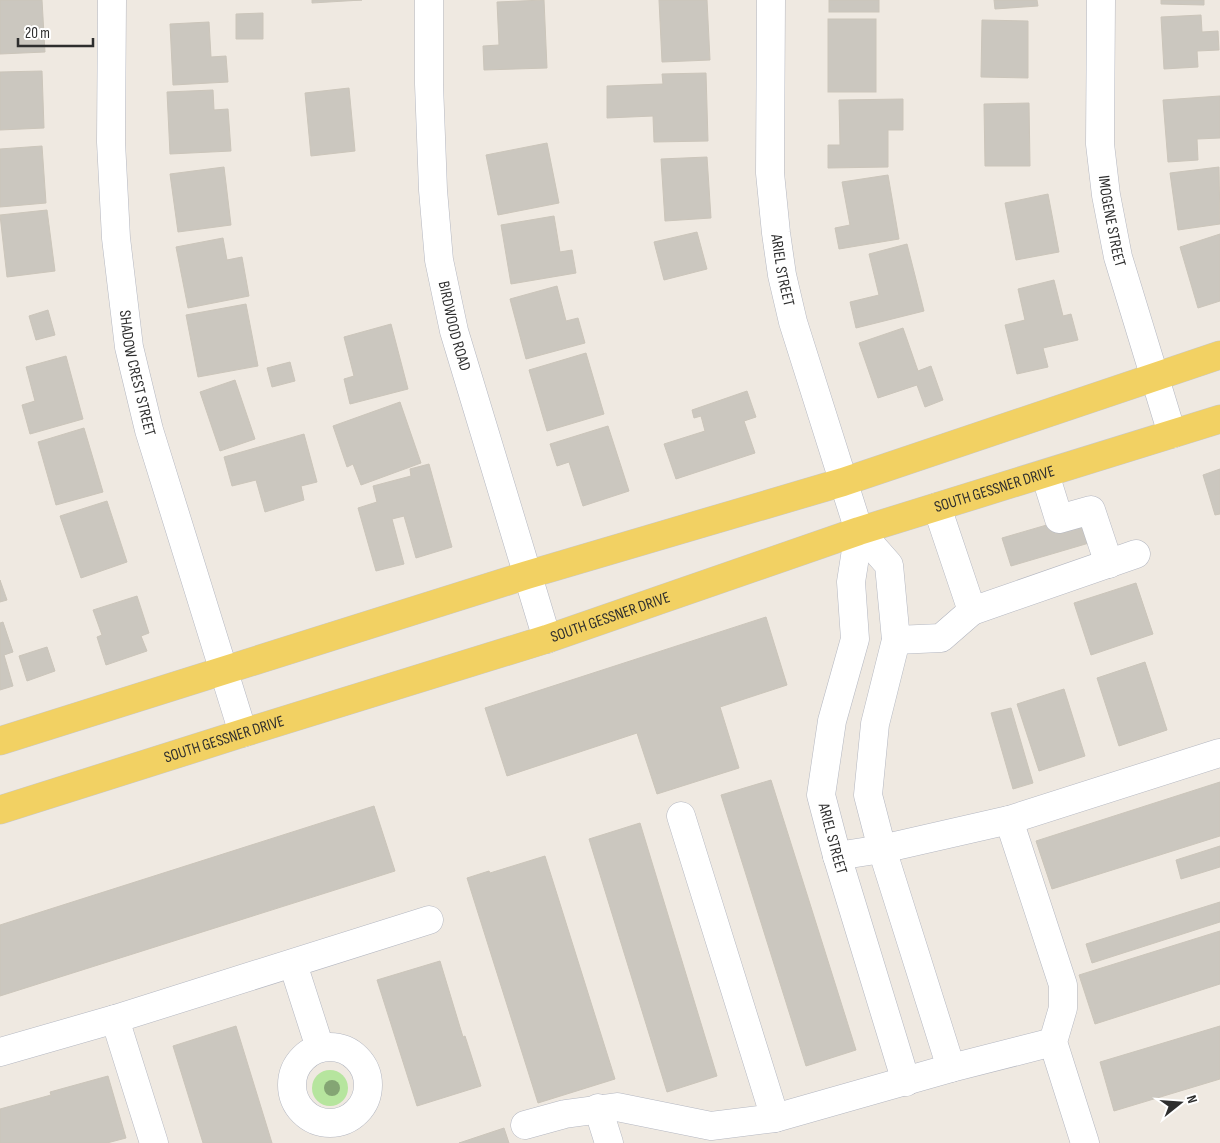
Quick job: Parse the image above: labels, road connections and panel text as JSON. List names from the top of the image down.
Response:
{
  "streets": {
    "main road": ["SOUTH GESSNER DRIVE"],
    "street": [
      "IMOGENE STREET",
      "ARIEL STREET",
      "BIRDWOOD ROAD",
      "SHADOW CREST STREET"
    ]
  },
  "crossings": [
    ["IMOGENE STREET", "SOUTH GESSNER DRIVE"],
    ["ARIEL STREET", "SOUTH GESSNER DRIVE"],
    ["BIRDWOOD ROAD", "SOUTH GESSNER DRIVE"],
    ["SHADOW CREST STREET", "SOUTH GESSNER DRIVE"]
  ],
  "scale_bar": "20 m",
  "north": "right"
}
